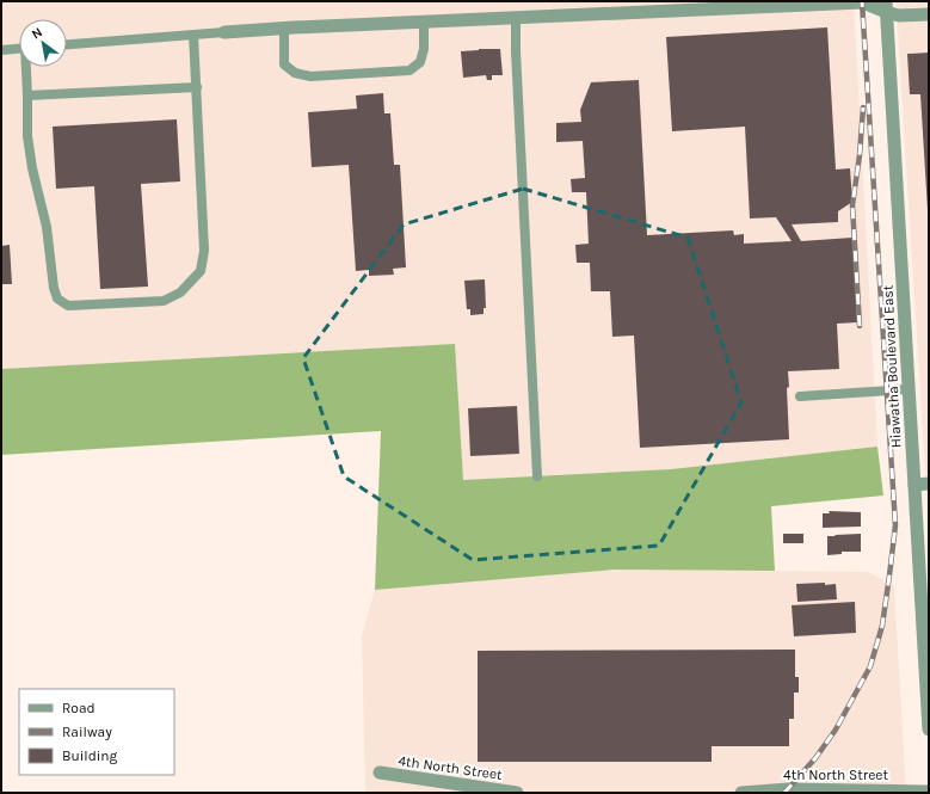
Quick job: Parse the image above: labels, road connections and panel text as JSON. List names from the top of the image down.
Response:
{
  "streets": {
    "street": ["Hiawatha Boulevard East", "4th North Street"]
  },
  "legend": ["Road", "Railway", "Building"],
  "north": "top left"
}
